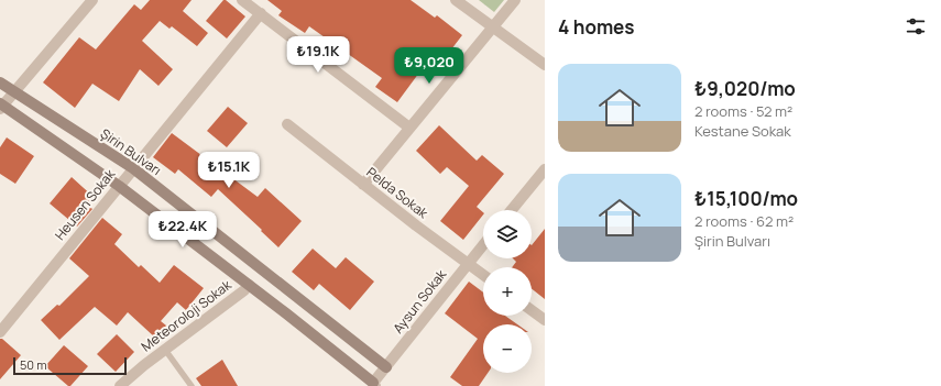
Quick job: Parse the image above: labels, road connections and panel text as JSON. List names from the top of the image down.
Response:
{
  "streets": {
    "main road": ["Şirin Bulvarı"],
    "street": [
      "Pelda Sokak",
      "Heusen Sokak",
      "Aysun Sokak",
      "Meteoroloji Sokak"
    ]
  },
  "crossings": [
    ["Şirin Bulvarı", "Heusen Sokak"],
    ["Şirin Bulvarı", "Aysun Sokak"],
    ["Pelda Sokak", "Aysun Sokak"]
  ],
  "scale_bar": "50 m",
  "page": {
    "heading": "4 homes",
    "price": [
      "₺19.1K",
      "₺9,020",
      "₺15.1K",
      "₺22.4K"
    ],
    "list": [
      {
        "name": "₺9,020/mo",
        "note": "2 rooms · 52 m² · Kestane Sokak"
      },
      {
        "name": "₺15,100/mo",
        "note": "2 rooms · 62 m² · Şirin Bulvarı"
      }
    ],
    "map_buttons": ["+", "−"],
    "scale": "50 m"
  }
}
